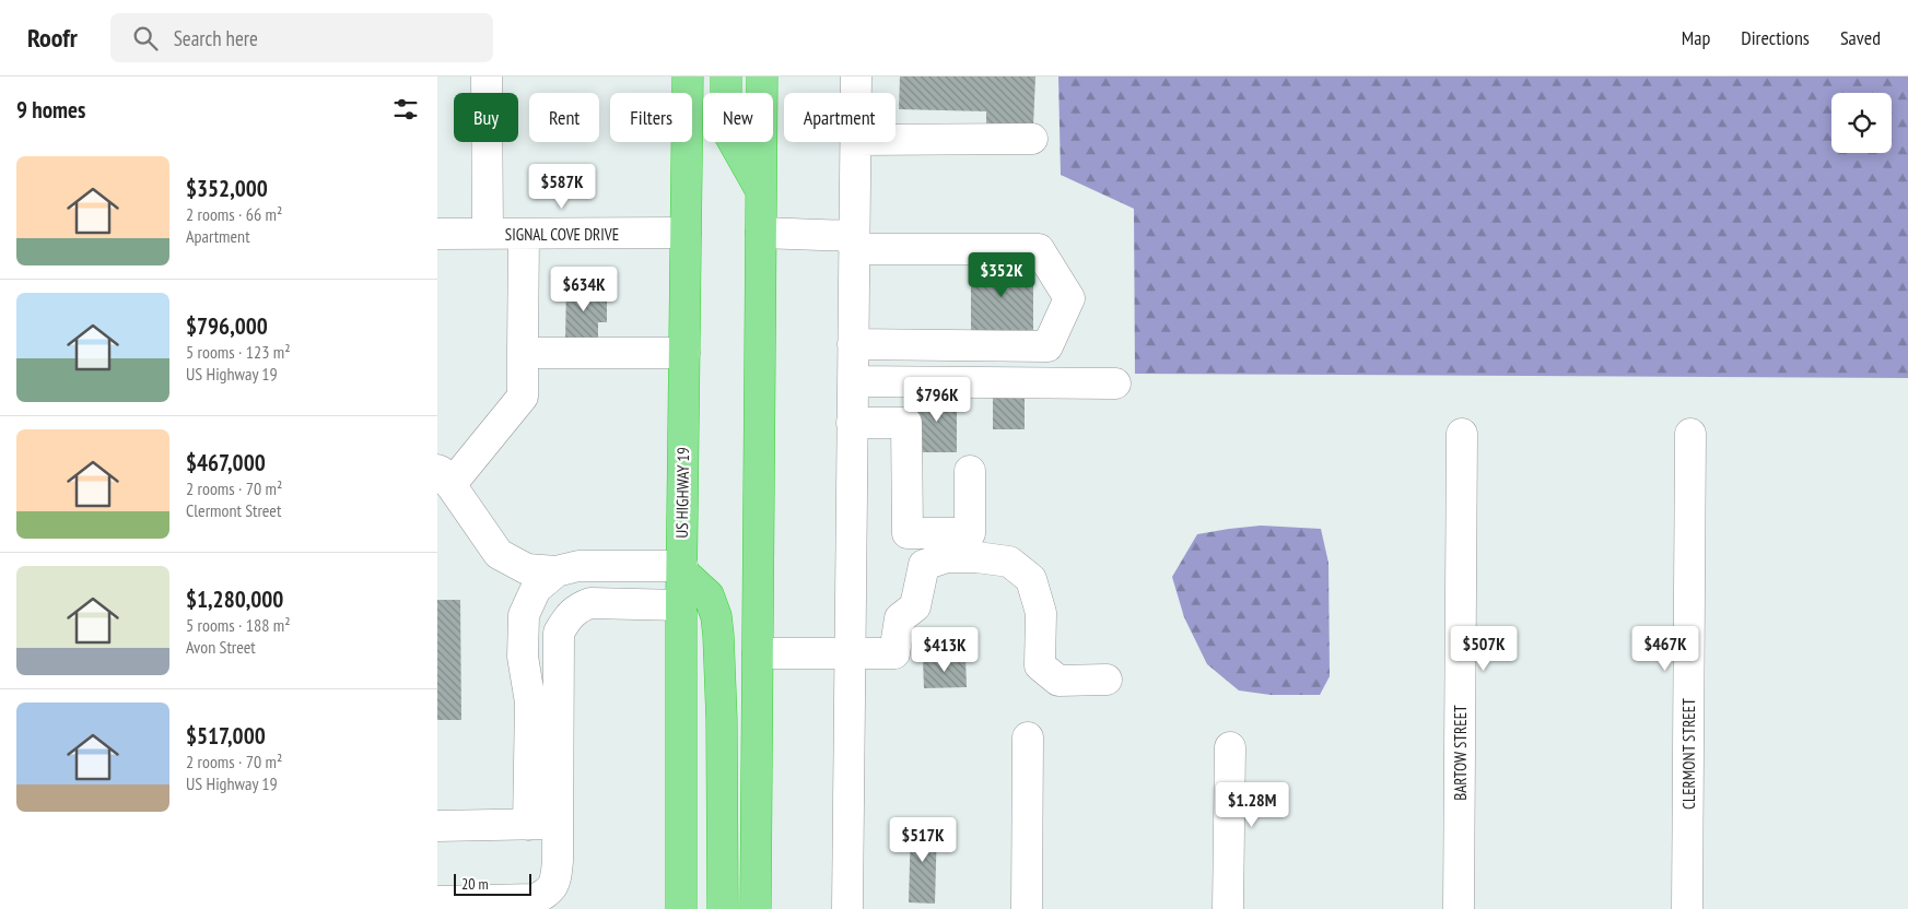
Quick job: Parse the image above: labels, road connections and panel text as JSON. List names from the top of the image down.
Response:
{
  "streets": {
    "highway": ["US HIGHWAY 19"],
    "street": ["SIGNAL COVE DRIVE", "BARTOW STREET", "CLERMONT STREET"]
  },
  "crossings": [
    ["SIGNAL COVE DRIVE", "US HIGHWAY 19"]
  ],
  "scale_bar": "20 m",
  "page": {
    "header": "Roofr",
    "search": "Search here",
    "nav": ["Map", "Directions", "Saved"],
    "heading": "9 homes",
    "chip": [
      "Buy",
      "Rent",
      "Filters",
      "New",
      "Apartment"
    ],
    "list": [
      {
        "name": "$352,000",
        "note": "2 rooms · 66 m² · Apartment"
      },
      {
        "name": "$796,000",
        "note": "5 rooms · 123 m² · US Highway 19"
      },
      {
        "name": "$467,000",
        "note": "2 rooms · 70 m² · Clermont Street"
      },
      {
        "name": "$1,280,000",
        "note": "5 rooms · 188 m² · Avon Street"
      },
      {
        "name": "$517,000",
        "note": "2 rooms · 70 m² · US Highway 19"
      }
    ],
    "price": [
      "$587K",
      "$352K",
      "$634K",
      "$796K",
      "$507K",
      "$467K",
      "$413K",
      "$1.28M",
      "$517K"
    ],
    "scale": "20 m"
  }
}
